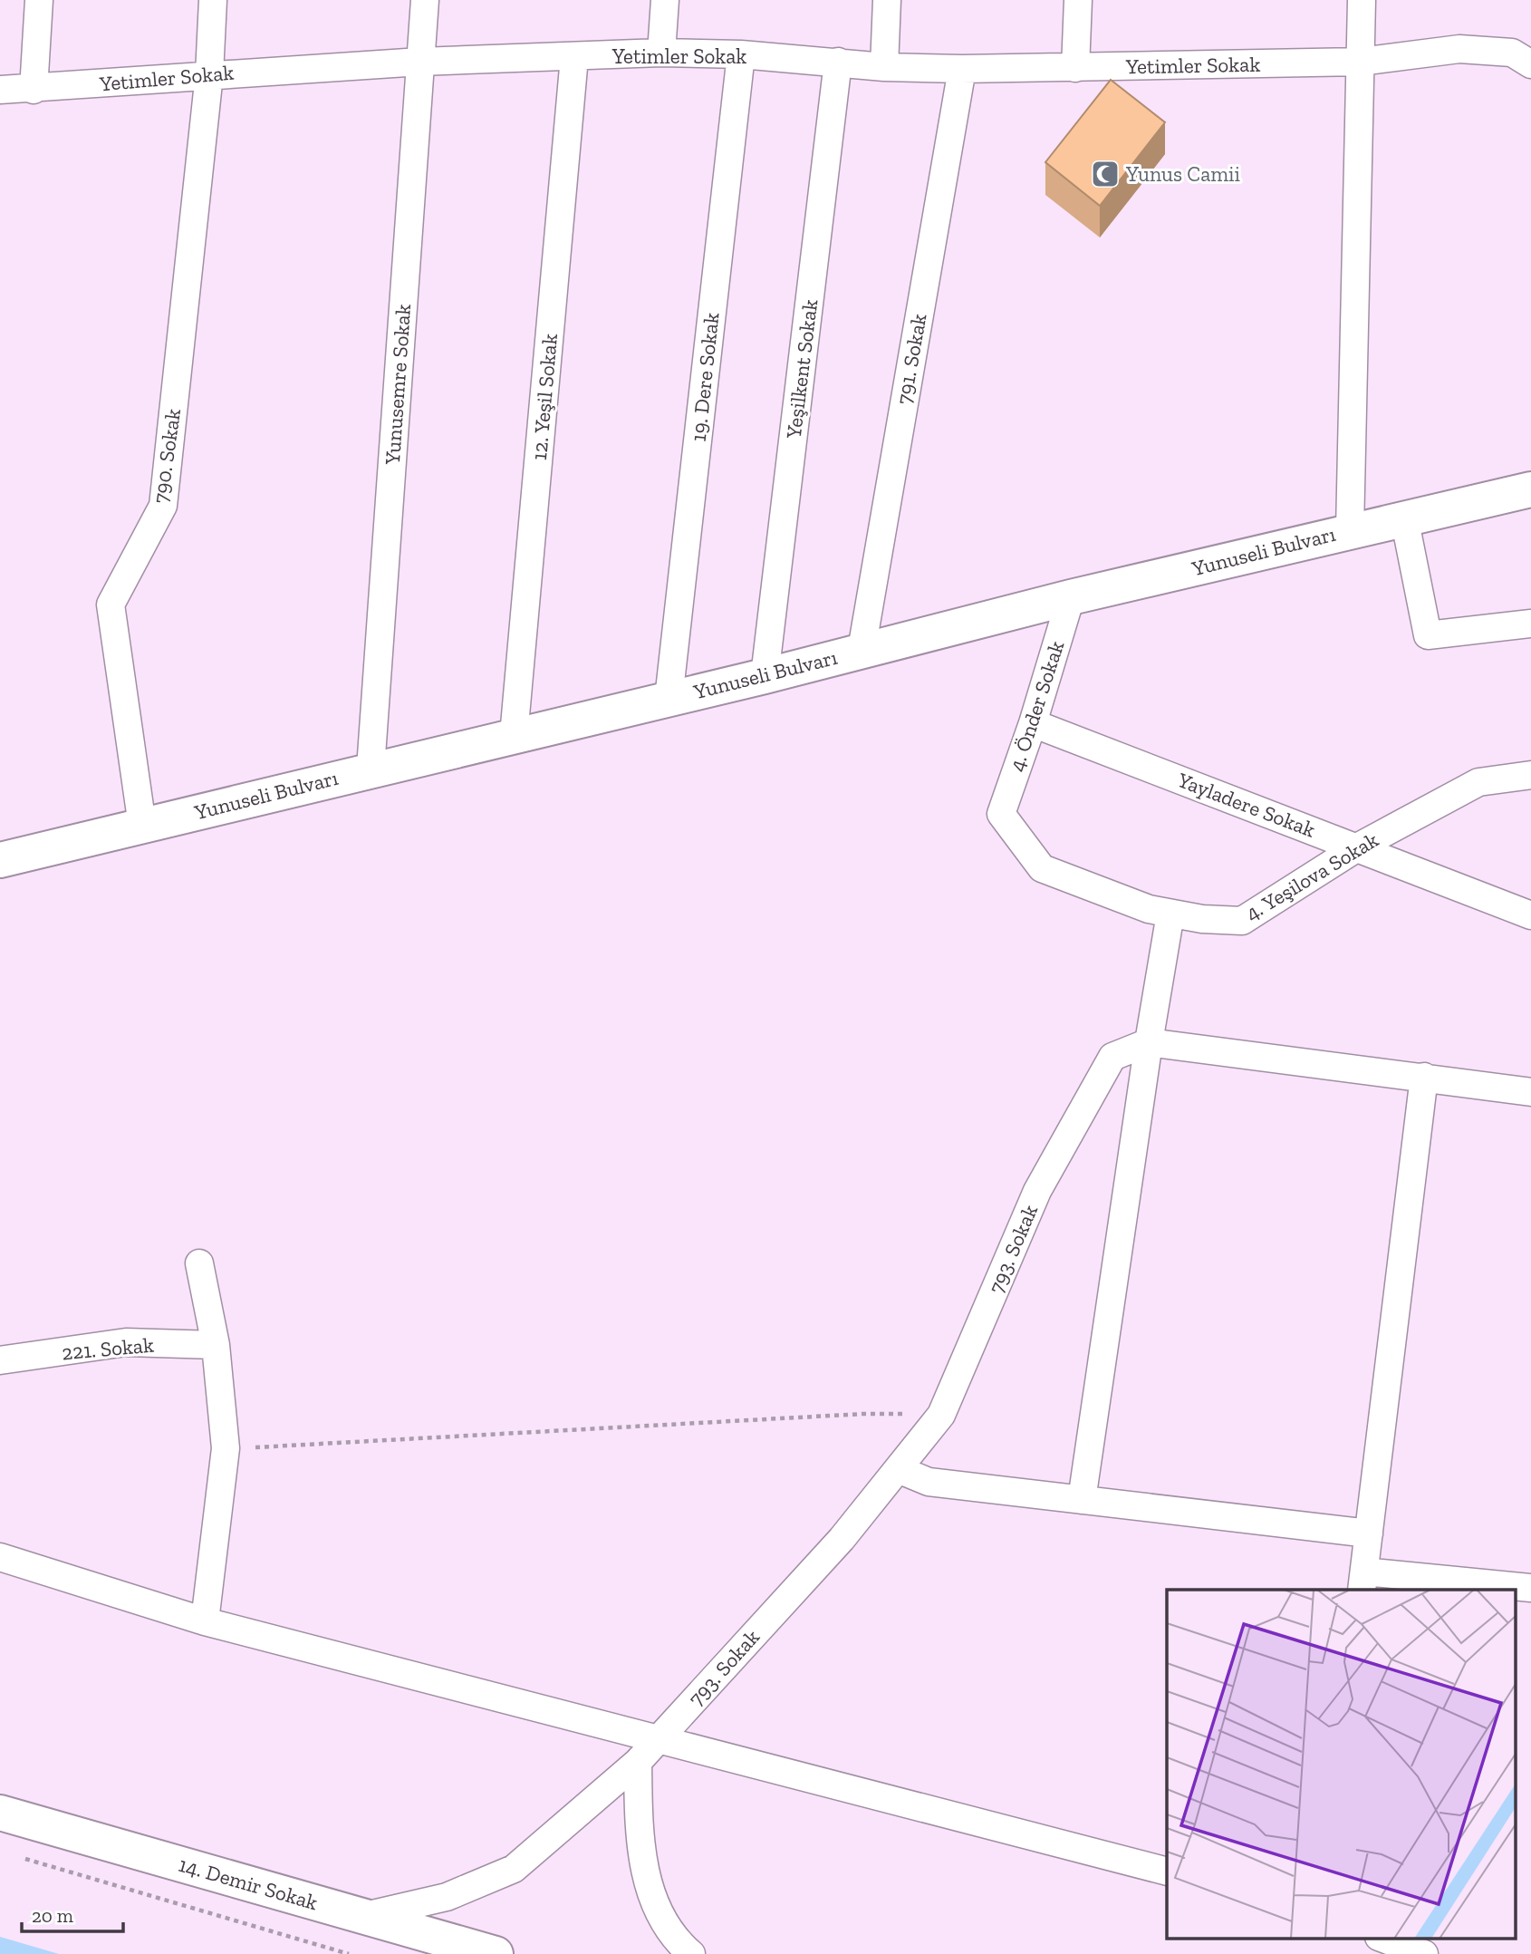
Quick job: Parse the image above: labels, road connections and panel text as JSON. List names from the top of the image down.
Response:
{
  "streets": {
    "main road": ["Yunuseli Bulvarı", "14. Demir Sokak"],
    "street": [
      "Yetimler Sokak",
      "791. Sokak",
      "Yeşilkent Sokak",
      "19. Dere Sokak",
      "Yunusemre Sokak",
      "12. Yeşil Sokak",
      "790. Sokak",
      "4. Önder Sokak",
      "Yayladere Sokak",
      "4. Yeşilova Sokak",
      "793. Sokak",
      "221. Sokak"
    ]
  },
  "crossings": [
    ["Yetimler Sokak", "791. Sokak"],
    ["Yetimler Sokak", "Yeşilkent Sokak"],
    ["Yetimler Sokak", "19. Dere Sokak"],
    ["Yetimler Sokak", "Yunusemre Sokak"],
    ["Yetimler Sokak", "12. Yeşil Sokak"],
    ["Yetimler Sokak", "790. Sokak"],
    ["791. Sokak", "Yunuseli Bulvarı"],
    ["Yeşilkent Sokak", "Yunuseli Bulvarı"],
    ["19. Dere Sokak", "Yunuseli Bulvarı"],
    ["Yunusemre Sokak", "Yunuseli Bulvarı"],
    ["12. Yeşil Sokak", "Yunuseli Bulvarı"],
    ["790. Sokak", "Yunuseli Bulvarı"],
    ["Yunuseli Bulvarı", "4. Önder Sokak"],
    ["4. Önder Sokak", "Yayladere Sokak"],
    ["4. Önder Sokak", "4. Yeşilova Sokak"],
    ["Yayladere Sokak", "4. Yeşilova Sokak"],
    ["793. Sokak", "14. Demir Sokak"]
  ],
  "places": {
    "mosque": ["Yunus Camii"]
  },
  "scale_bar": "20 m"
}
